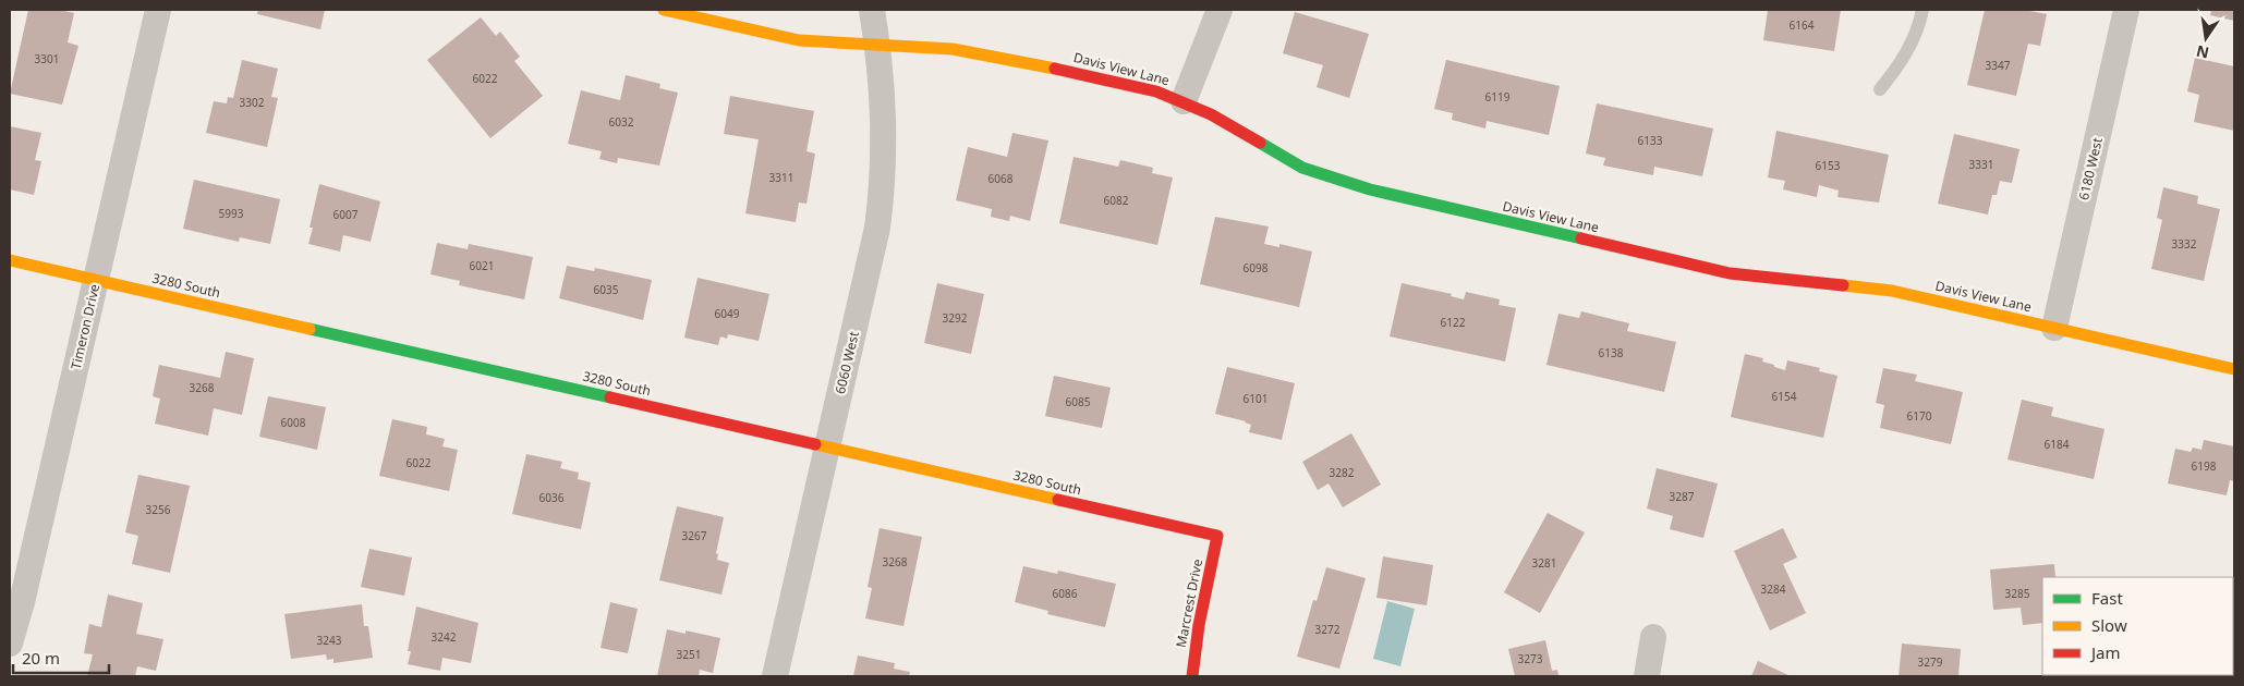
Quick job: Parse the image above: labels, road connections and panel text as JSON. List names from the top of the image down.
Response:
{
  "streets": {
    "street": [
      "Davis View Lane",
      "6180 West",
      "3280 South",
      "Timeron Drive",
      "6060 West",
      "Marcrest Drive"
    ]
  },
  "crossings": [
    ["Davis View Lane", "6180 West"],
    ["Davis View Lane", "6060 West"],
    ["3280 South", "Timeron Drive"],
    ["3280 South", "6060 West"],
    ["3280 South", "Marcrest Drive"]
  ],
  "house_numbers": [
    "6164",
    "3301",
    "3347",
    "6022",
    "6119",
    "3302",
    "6032",
    "6133",
    "3331",
    "6153",
    "3311",
    "6068",
    "6082",
    "5993",
    "6007",
    "3332",
    "6021",
    "6098",
    "6035",
    "6049",
    "3292",
    "6122",
    "6138",
    "3268",
    "6154",
    "6101",
    "6085",
    "6170",
    "6008",
    "6184",
    "6022",
    "6198",
    "3282",
    "3287",
    "6036",
    "3256",
    "3267",
    "3268",
    "3281",
    "3284",
    "6086",
    "3285",
    "3272",
    "3242",
    "3243",
    "3251",
    "3273",
    "3279"
  ],
  "legend": ["Fast", "Slow", "Jam"],
  "scale_bar": "20 m",
  "north": "bottom"
}
